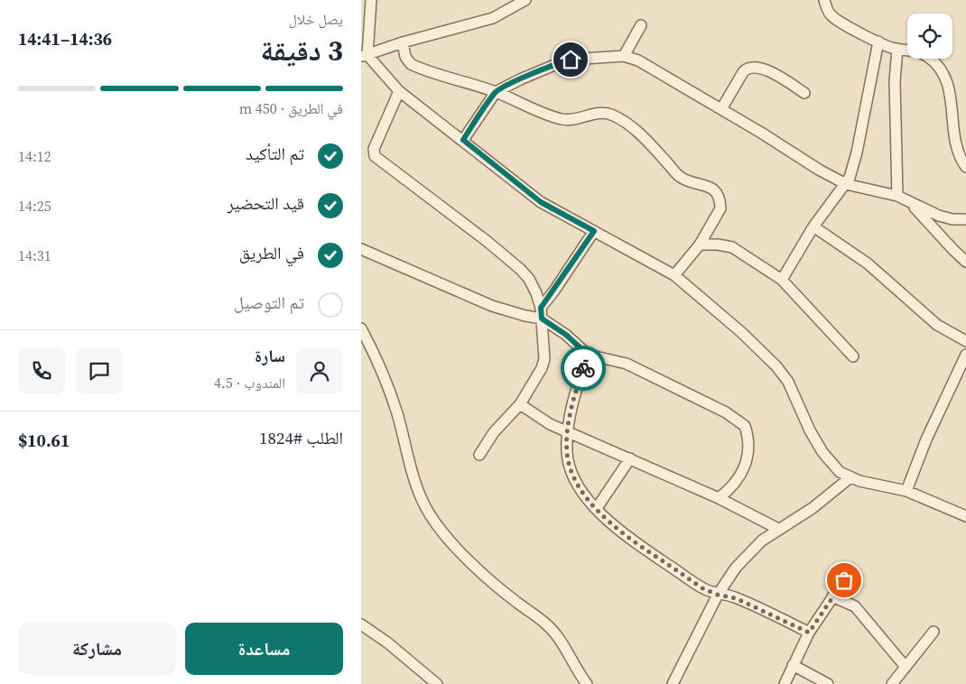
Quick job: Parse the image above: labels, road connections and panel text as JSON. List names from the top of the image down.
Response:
{
  "page": {
    "heading": ["3 دقيقة", "يصل خلال", "14:36–14:41"],
    "panel": [
      "سارة",
      "المندوب · 4.5",
      "الطلب #1824",
      "$10.61"
    ],
    "bar": "في الطريق · 450 m",
    "list": [
      ["تم التأكيد", "14:12"],
      ["قيد التحضير", "14:25"],
      ["في الطريق", "14:31"],
      "تم التوصيل"
    ],
    "buttons": ["مساعدة", "مشاركة"]
  }
}
